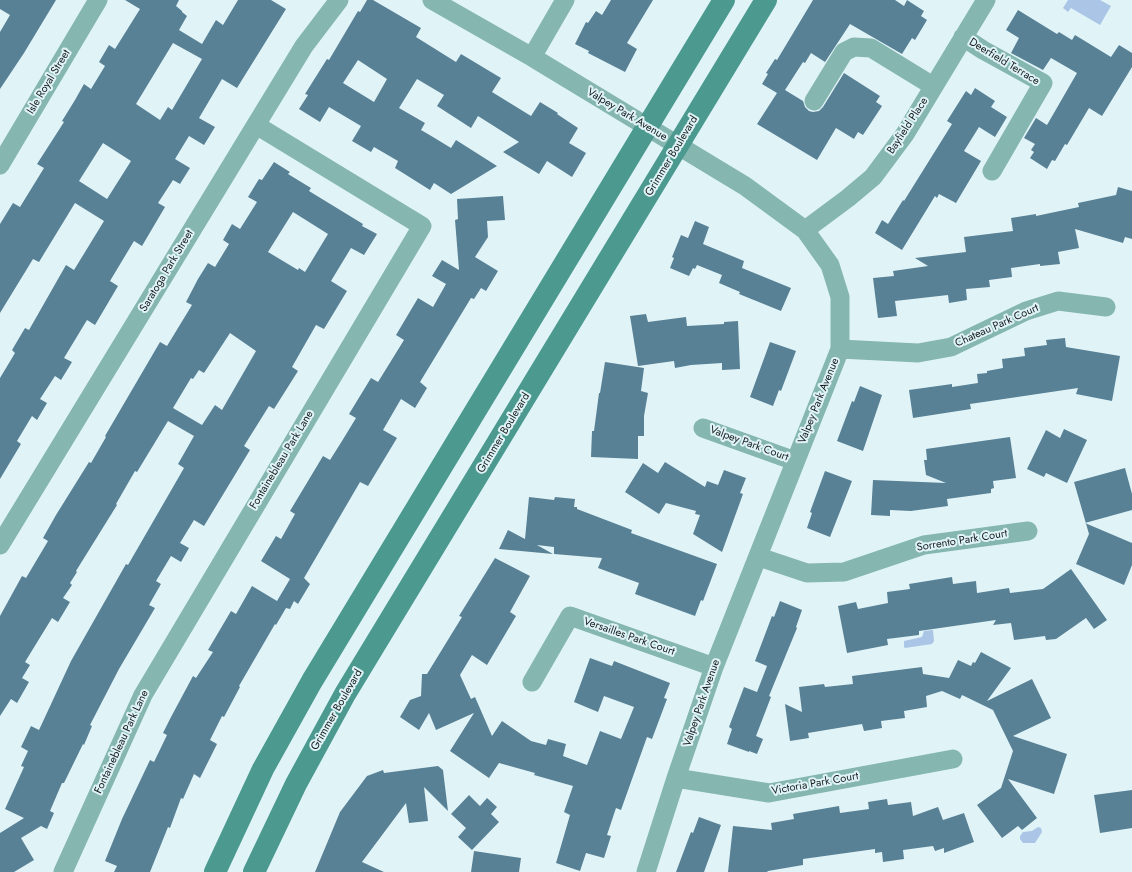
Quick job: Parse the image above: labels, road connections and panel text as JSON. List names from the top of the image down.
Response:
{
  "streets": {
    "main road": ["Grimmer Boulevard"],
    "street": [
      "Deerfield Terrace",
      "Isle Royal Street",
      "Valpey Park Avenue",
      "Bayfield Place",
      "Saratoga Park Street",
      "Chateau Park Court",
      "Valpey Park Court",
      "Fontainebleau Park Lane",
      "Sorrento Park Court",
      "Versailles Park Court",
      "Victoria Park Court"
    ]
  },
  "crossings": [
    ["Deerfield Terrace", "Bayfield Place"],
    ["Valpey Park Avenue", "Bayfield Place"],
    ["Valpey Park Avenue", "Grimmer Boulevard"],
    ["Valpey Park Avenue", "Chateau Park Court"],
    ["Valpey Park Avenue", "Valpey Park Court"],
    ["Valpey Park Avenue", "Sorrento Park Court"],
    ["Valpey Park Avenue", "Versailles Park Court"],
    ["Valpey Park Avenue", "Victoria Park Court"],
    ["Saratoga Park Street", "Fontainebleau Park Lane"]
  ]
}
